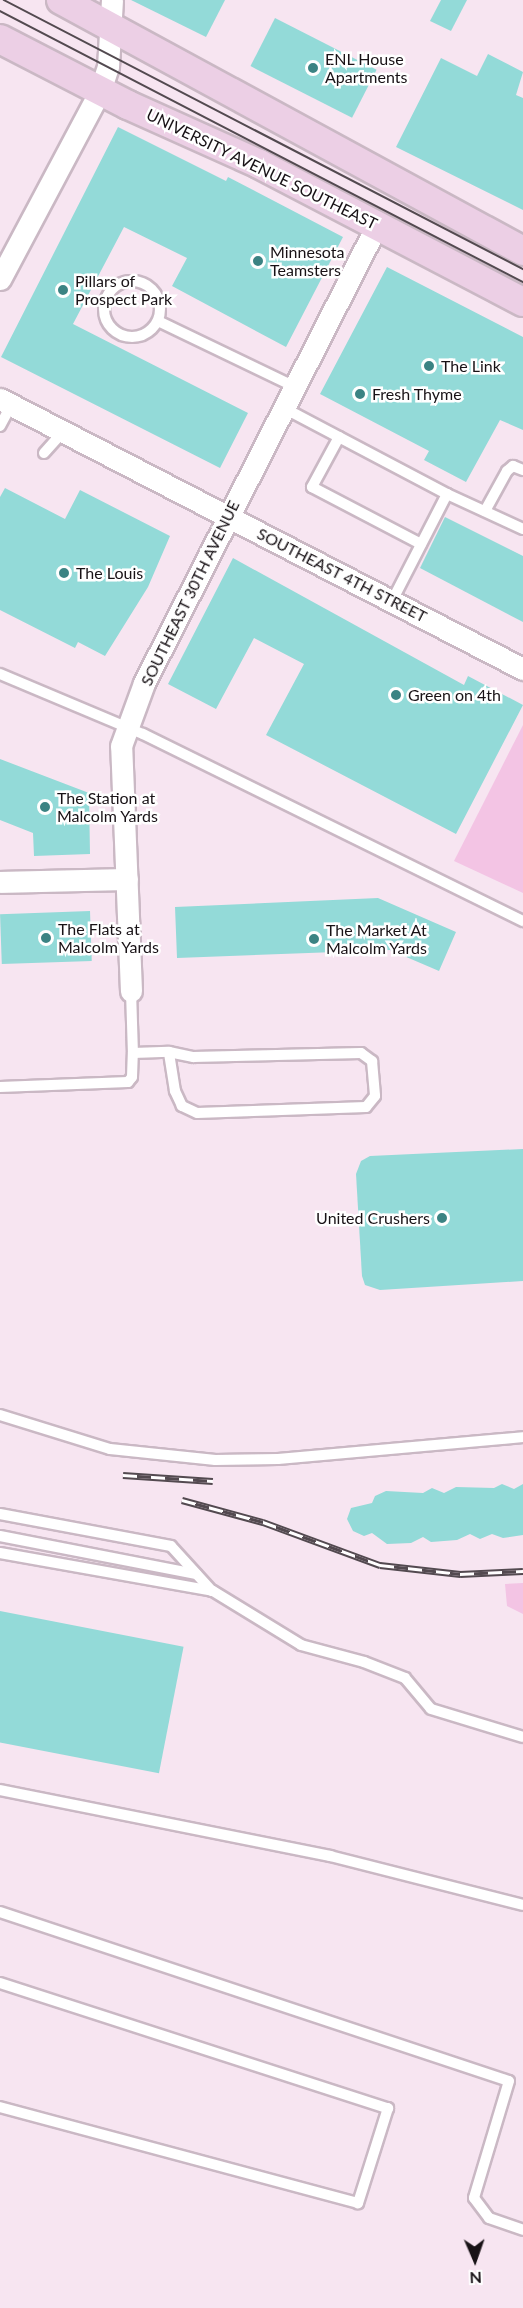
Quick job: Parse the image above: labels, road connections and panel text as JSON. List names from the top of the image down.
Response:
{
  "streets": {
    "main road": ["UNIVERSITY AVENUE SOUTHEAST"],
    "street": ["SOUTHEAST 4TH STREET", "SOUTHEAST 30TH AVENUE"]
  },
  "crossings": [
    ["UNIVERSITY AVENUE SOUTHEAST", "SOUTHEAST 30TH AVENUE"],
    ["SOUTHEAST 4TH STREET", "SOUTHEAST 30TH AVENUE"]
  ],
  "places": [
    "ENL House Apartments",
    "Minnesota Teamsters",
    "Pillars of Prospect Park",
    "The Link",
    "Fresh Thyme",
    "The Louis",
    "Green on 4th",
    "The Station at Malcolm Yards",
    "The Flats at Malcolm Yards",
    "The Market At Malcolm Yards",
    "United Crushers"
  ],
  "north": "bottom"
}
